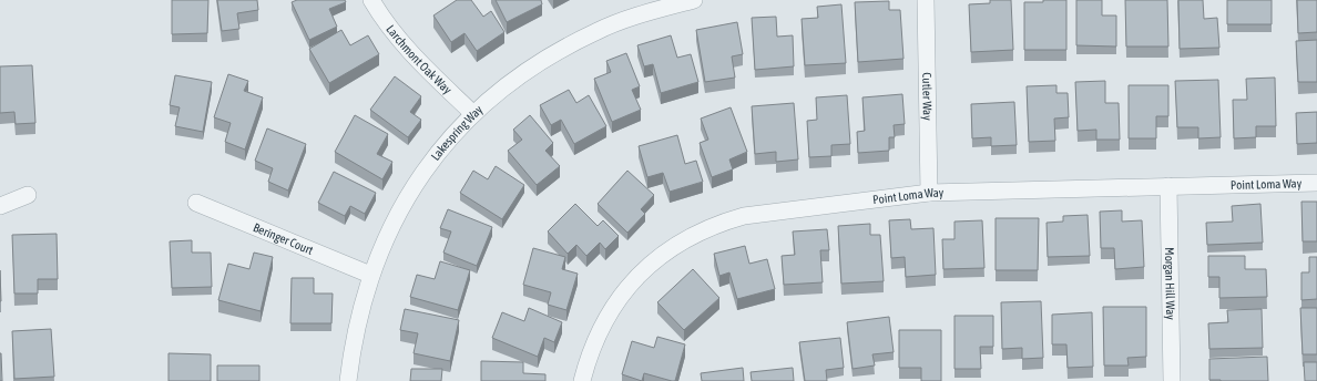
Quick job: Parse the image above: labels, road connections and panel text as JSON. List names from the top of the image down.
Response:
{
  "streets": {
    "street": [
      "Larchmont Oak Way",
      "Cutler Way",
      "Lakespring Way",
      "Point Loma Way",
      "Beringer Court",
      "Morgan Hill Way"
    ]
  },
  "crossings": [
    ["Larchmont Oak Way", "Lakespring Way"],
    ["Cutler Way", "Point Loma Way"],
    ["Lakespring Way", "Beringer Court"],
    ["Point Loma Way", "Morgan Hill Way"]
  ]
}
